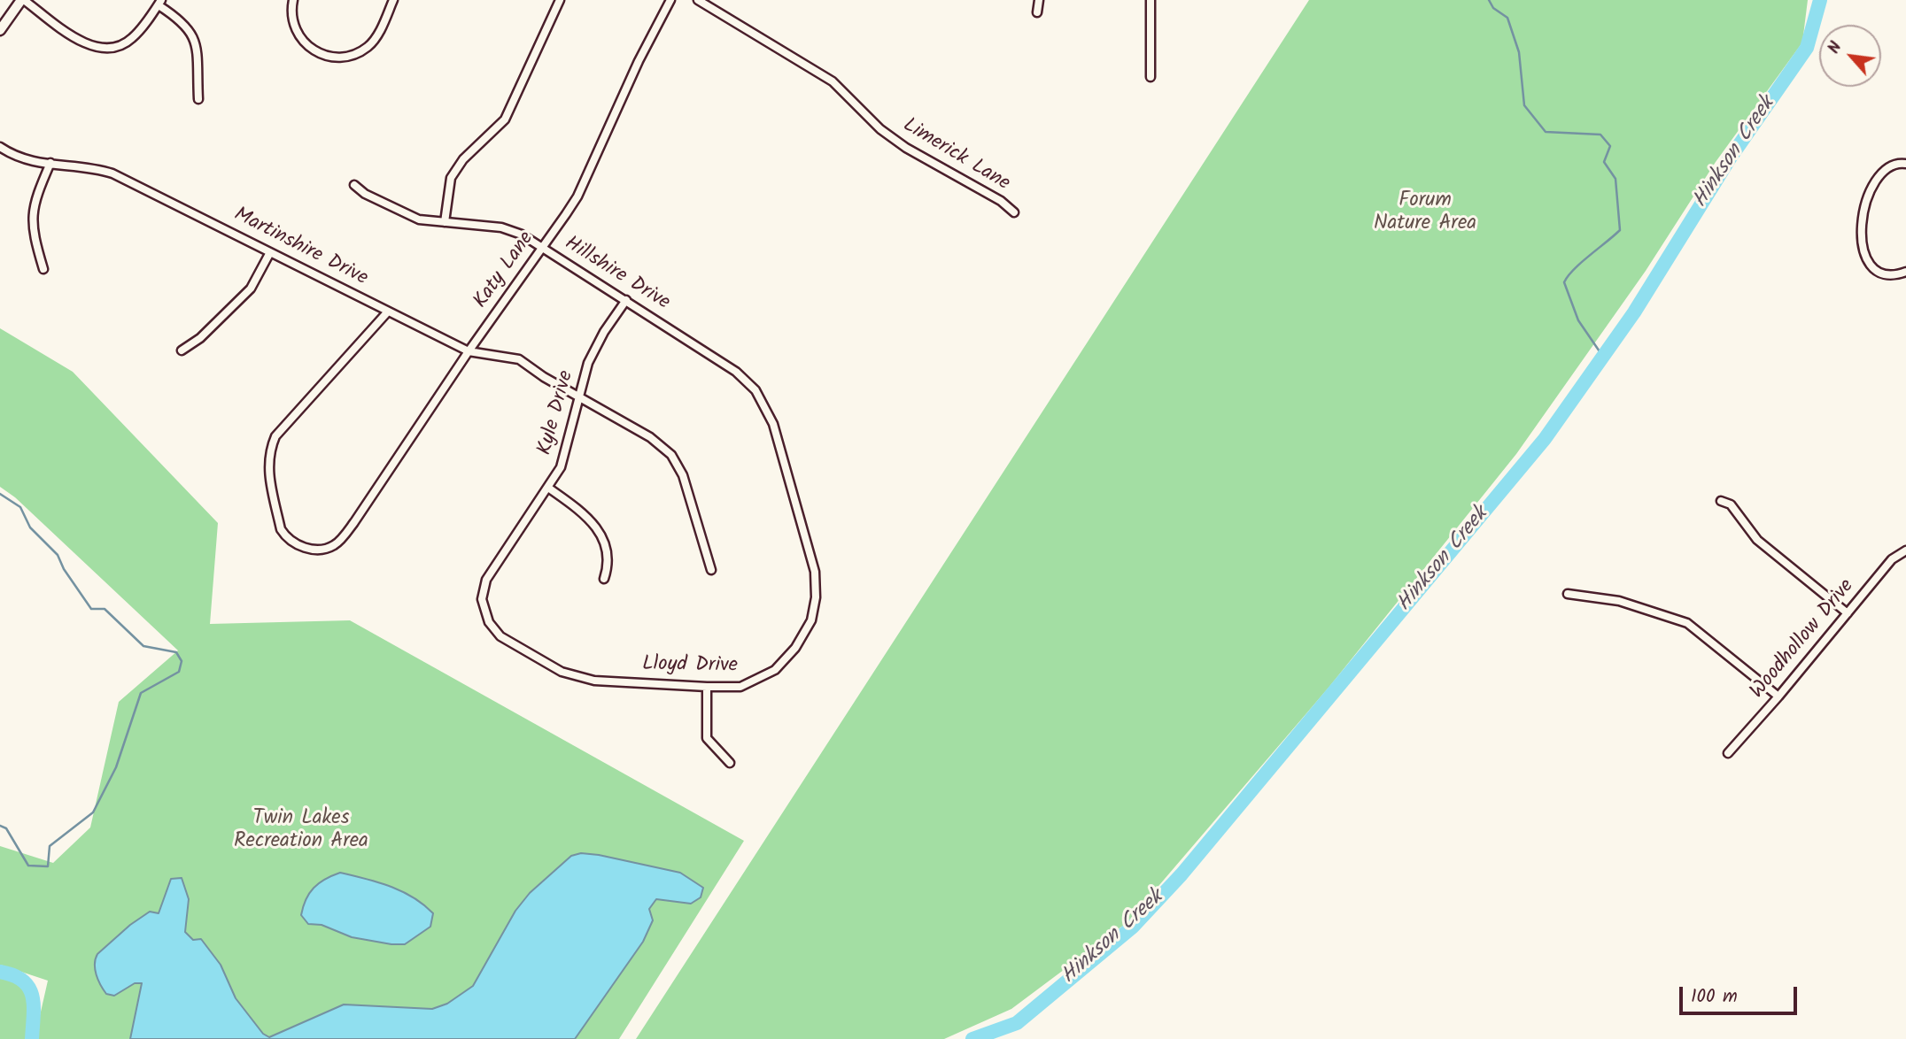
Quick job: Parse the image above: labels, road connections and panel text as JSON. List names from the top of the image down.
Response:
{
  "streets": {
    "street": [
      "Limerick Lane",
      "Martinshire Drive",
      "Katy Lane",
      "Hillshire Drive",
      "Kyle Drive",
      "Woodhollow Drive",
      "Lloyd Drive"
    ]
  },
  "crossings": [
    ["Martinshire Drive", "Katy Lane"],
    ["Martinshire Drive", "Kyle Drive"],
    ["Katy Lane", "Hillshire Drive"],
    ["Hillshire Drive", "Kyle Drive"],
    ["Hillshire Drive", "Lloyd Drive"],
    ["Kyle Drive", "Lloyd Drive"]
  ],
  "water": ["Hinkson Creek"],
  "parks": ["Forum Nature Area", "Twin Lakes Recreation Area"],
  "scale_bar": "100 m",
  "north": "top left"
}
